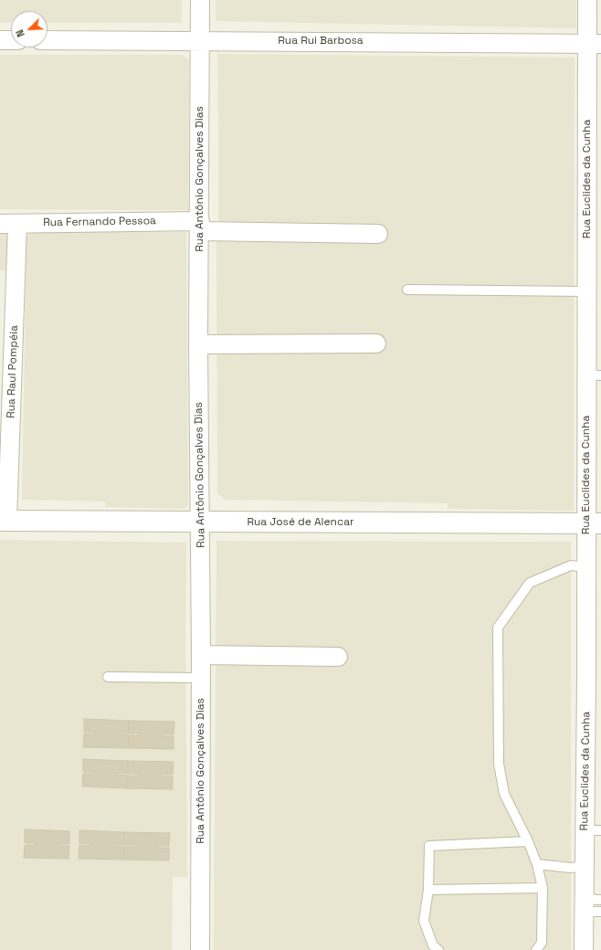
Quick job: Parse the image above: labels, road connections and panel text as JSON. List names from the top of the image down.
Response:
{
  "streets": {
    "street": [
      "Rua Rui Barbosa",
      "Rua Antônio Gonçalves Dias",
      "Rua Euclides da Cunha",
      "Rua Fernando Pessoa",
      "Rua Raul Pompéia",
      "Rua José de Alencar"
    ]
  },
  "crossings": [
    ["Rua Rui Barbosa", "Rua Antônio Gonçalves Dias"],
    ["Rua Rui Barbosa", "Rua Euclides da Cunha"],
    ["Rua Antônio Gonçalves Dias", "Rua Fernando Pessoa"],
    ["Rua Antônio Gonçalves Dias", "Rua José de Alencar"],
    ["Rua Euclides da Cunha", "Rua José de Alencar"],
    ["Rua Fernando Pessoa", "Rua Raul Pompéia"],
    ["Rua Raul Pompéia", "Rua José de Alencar"]
  ],
  "north": "bottom left"
}
